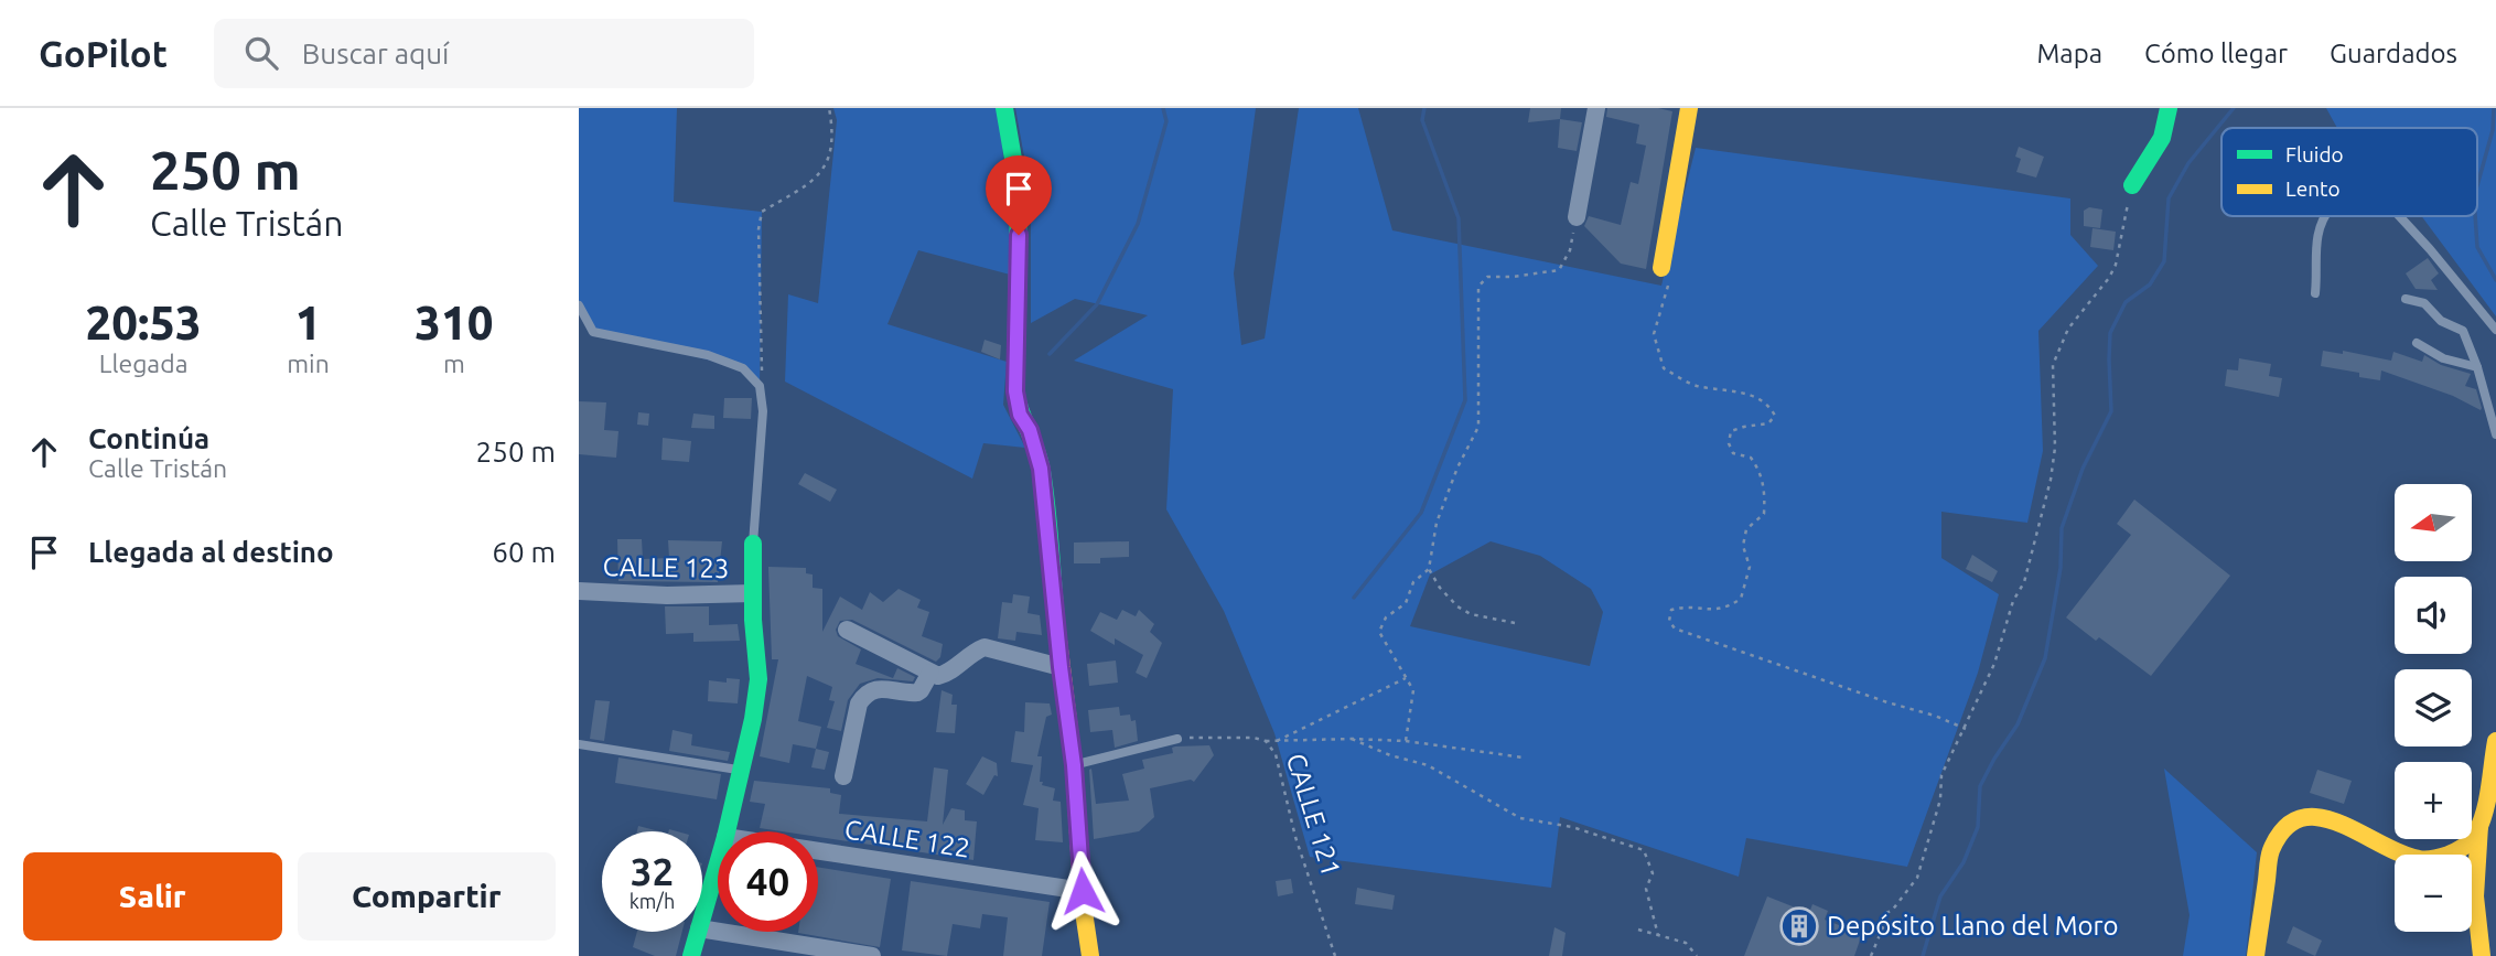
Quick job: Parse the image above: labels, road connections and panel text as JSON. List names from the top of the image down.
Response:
{
  "streets": {
    "street": ["CALLE 123", "CALLE 122"],
    "path": ["CALLE 121"]
  },
  "places": {
    "building": ["Depósito Llano del Moro"]
  },
  "legend": ["Fluido", "Lento"],
  "north": "left",
  "page": {
    "header": "GoPilot",
    "search": "Buscar aquí",
    "nav": ["Mapa", "Cómo llegar", "Guardados"],
    "turn": ["250 m", "Calle Tristán"],
    "eta": [
      "20:53",
      "Llegada",
      "1",
      "min",
      "310",
      "m"
    ],
    "list": [
      {
        "name": "Continúa",
        "note": "Calle Tristán",
        "value": "250 m"
      },
      {
        "name": "Llegada al destino",
        "value": "60 m"
      }
    ],
    "map_buttons": ["+", "−"],
    "speed": "32 km/h",
    "limit": "40",
    "buttons": ["Salir", "Compartir"]
  }
}
